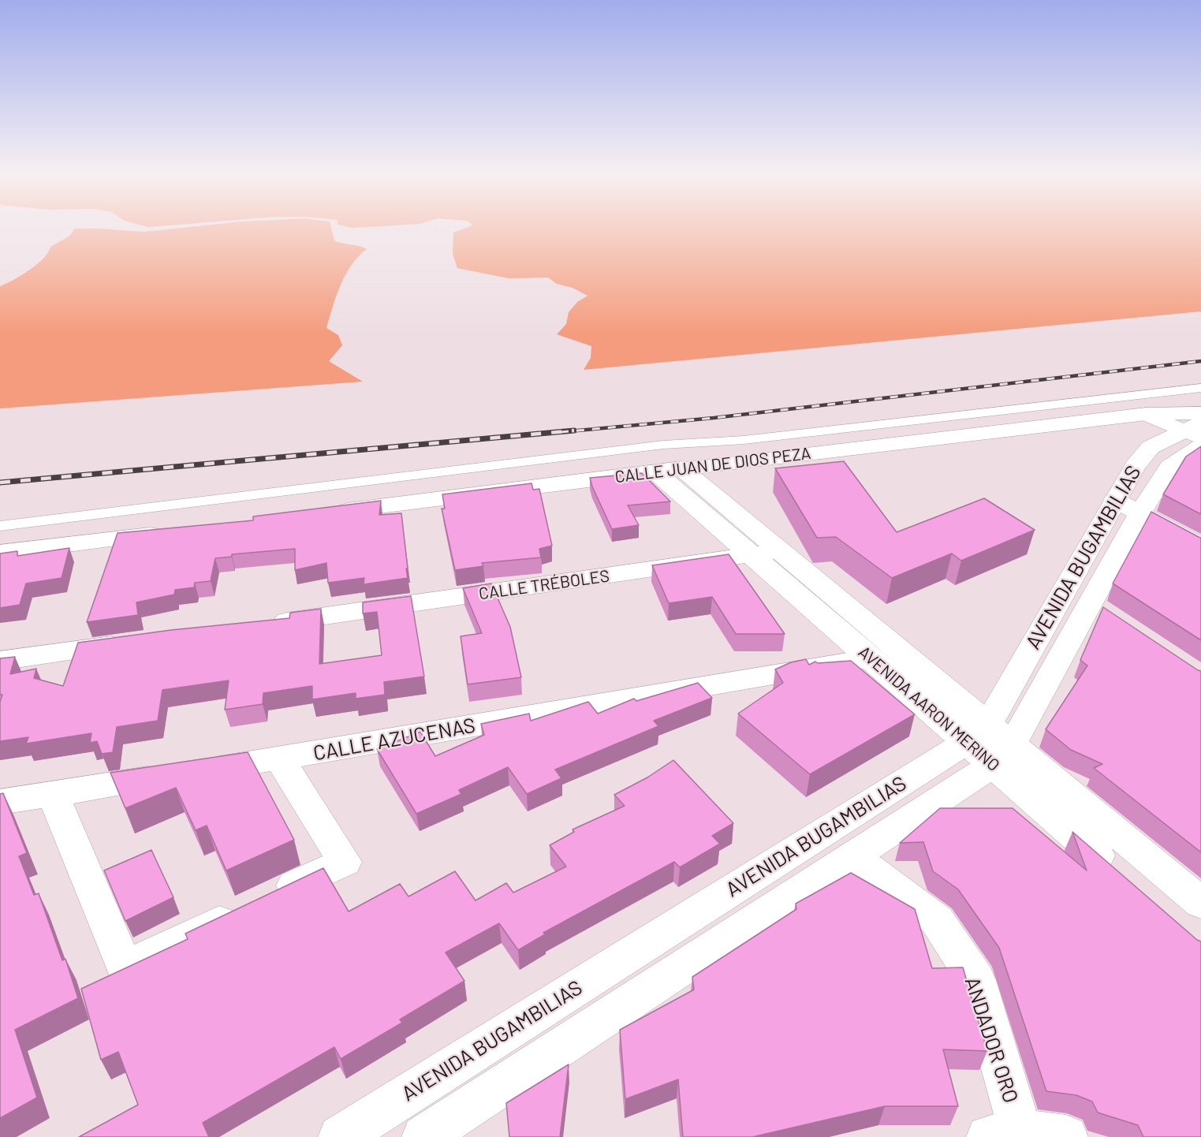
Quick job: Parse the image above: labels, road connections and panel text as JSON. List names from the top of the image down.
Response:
{
  "streets": {
    "main road": [
      "CALLE JUAN DE DIOS PEZA",
      "AVENIDA BUGAMBILIAS",
      "CALLE TRÉBOLES",
      "AVENIDA AARON MERINO",
      "CALLE AZUCENAS",
      "ANDADOR ORO"
    ]
  },
  "crossings": [
    ["CALLE JUAN DE DIOS PEZA", "AVENIDA BUGAMBILIAS"],
    ["CALLE JUAN DE DIOS PEZA", "AVENIDA AARON MERINO"],
    ["AVENIDA BUGAMBILIAS", "AVENIDA AARON MERINO"],
    ["AVENIDA BUGAMBILIAS", "ANDADOR ORO"],
    ["CALLE TRÉBOLES", "AVENIDA AARON MERINO"],
    ["AVENIDA AARON MERINO", "CALLE AZUCENAS"]
  ]
}
